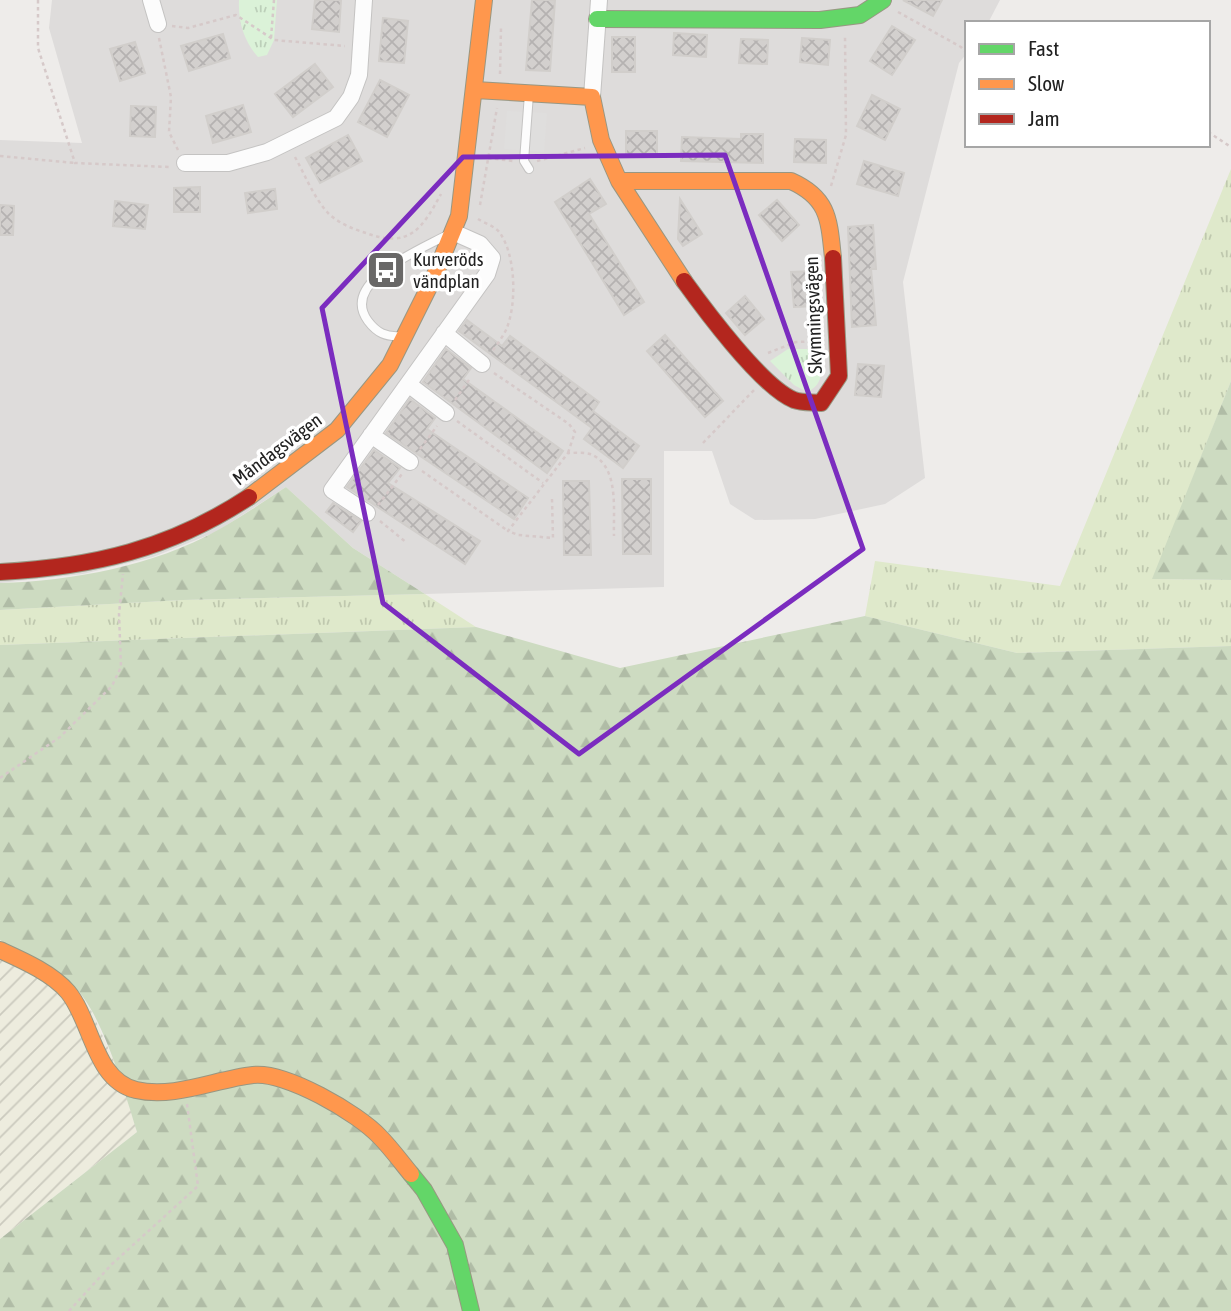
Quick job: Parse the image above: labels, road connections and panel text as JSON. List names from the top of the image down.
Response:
{
  "streets": {
    "street": ["Skymningsvägen", "Måndagsvägen"]
  },
  "places": {
    "bus stop": ["Kurveröds vändplan"]
  },
  "legend": ["Fast", "Slow", "Jam"]
}
